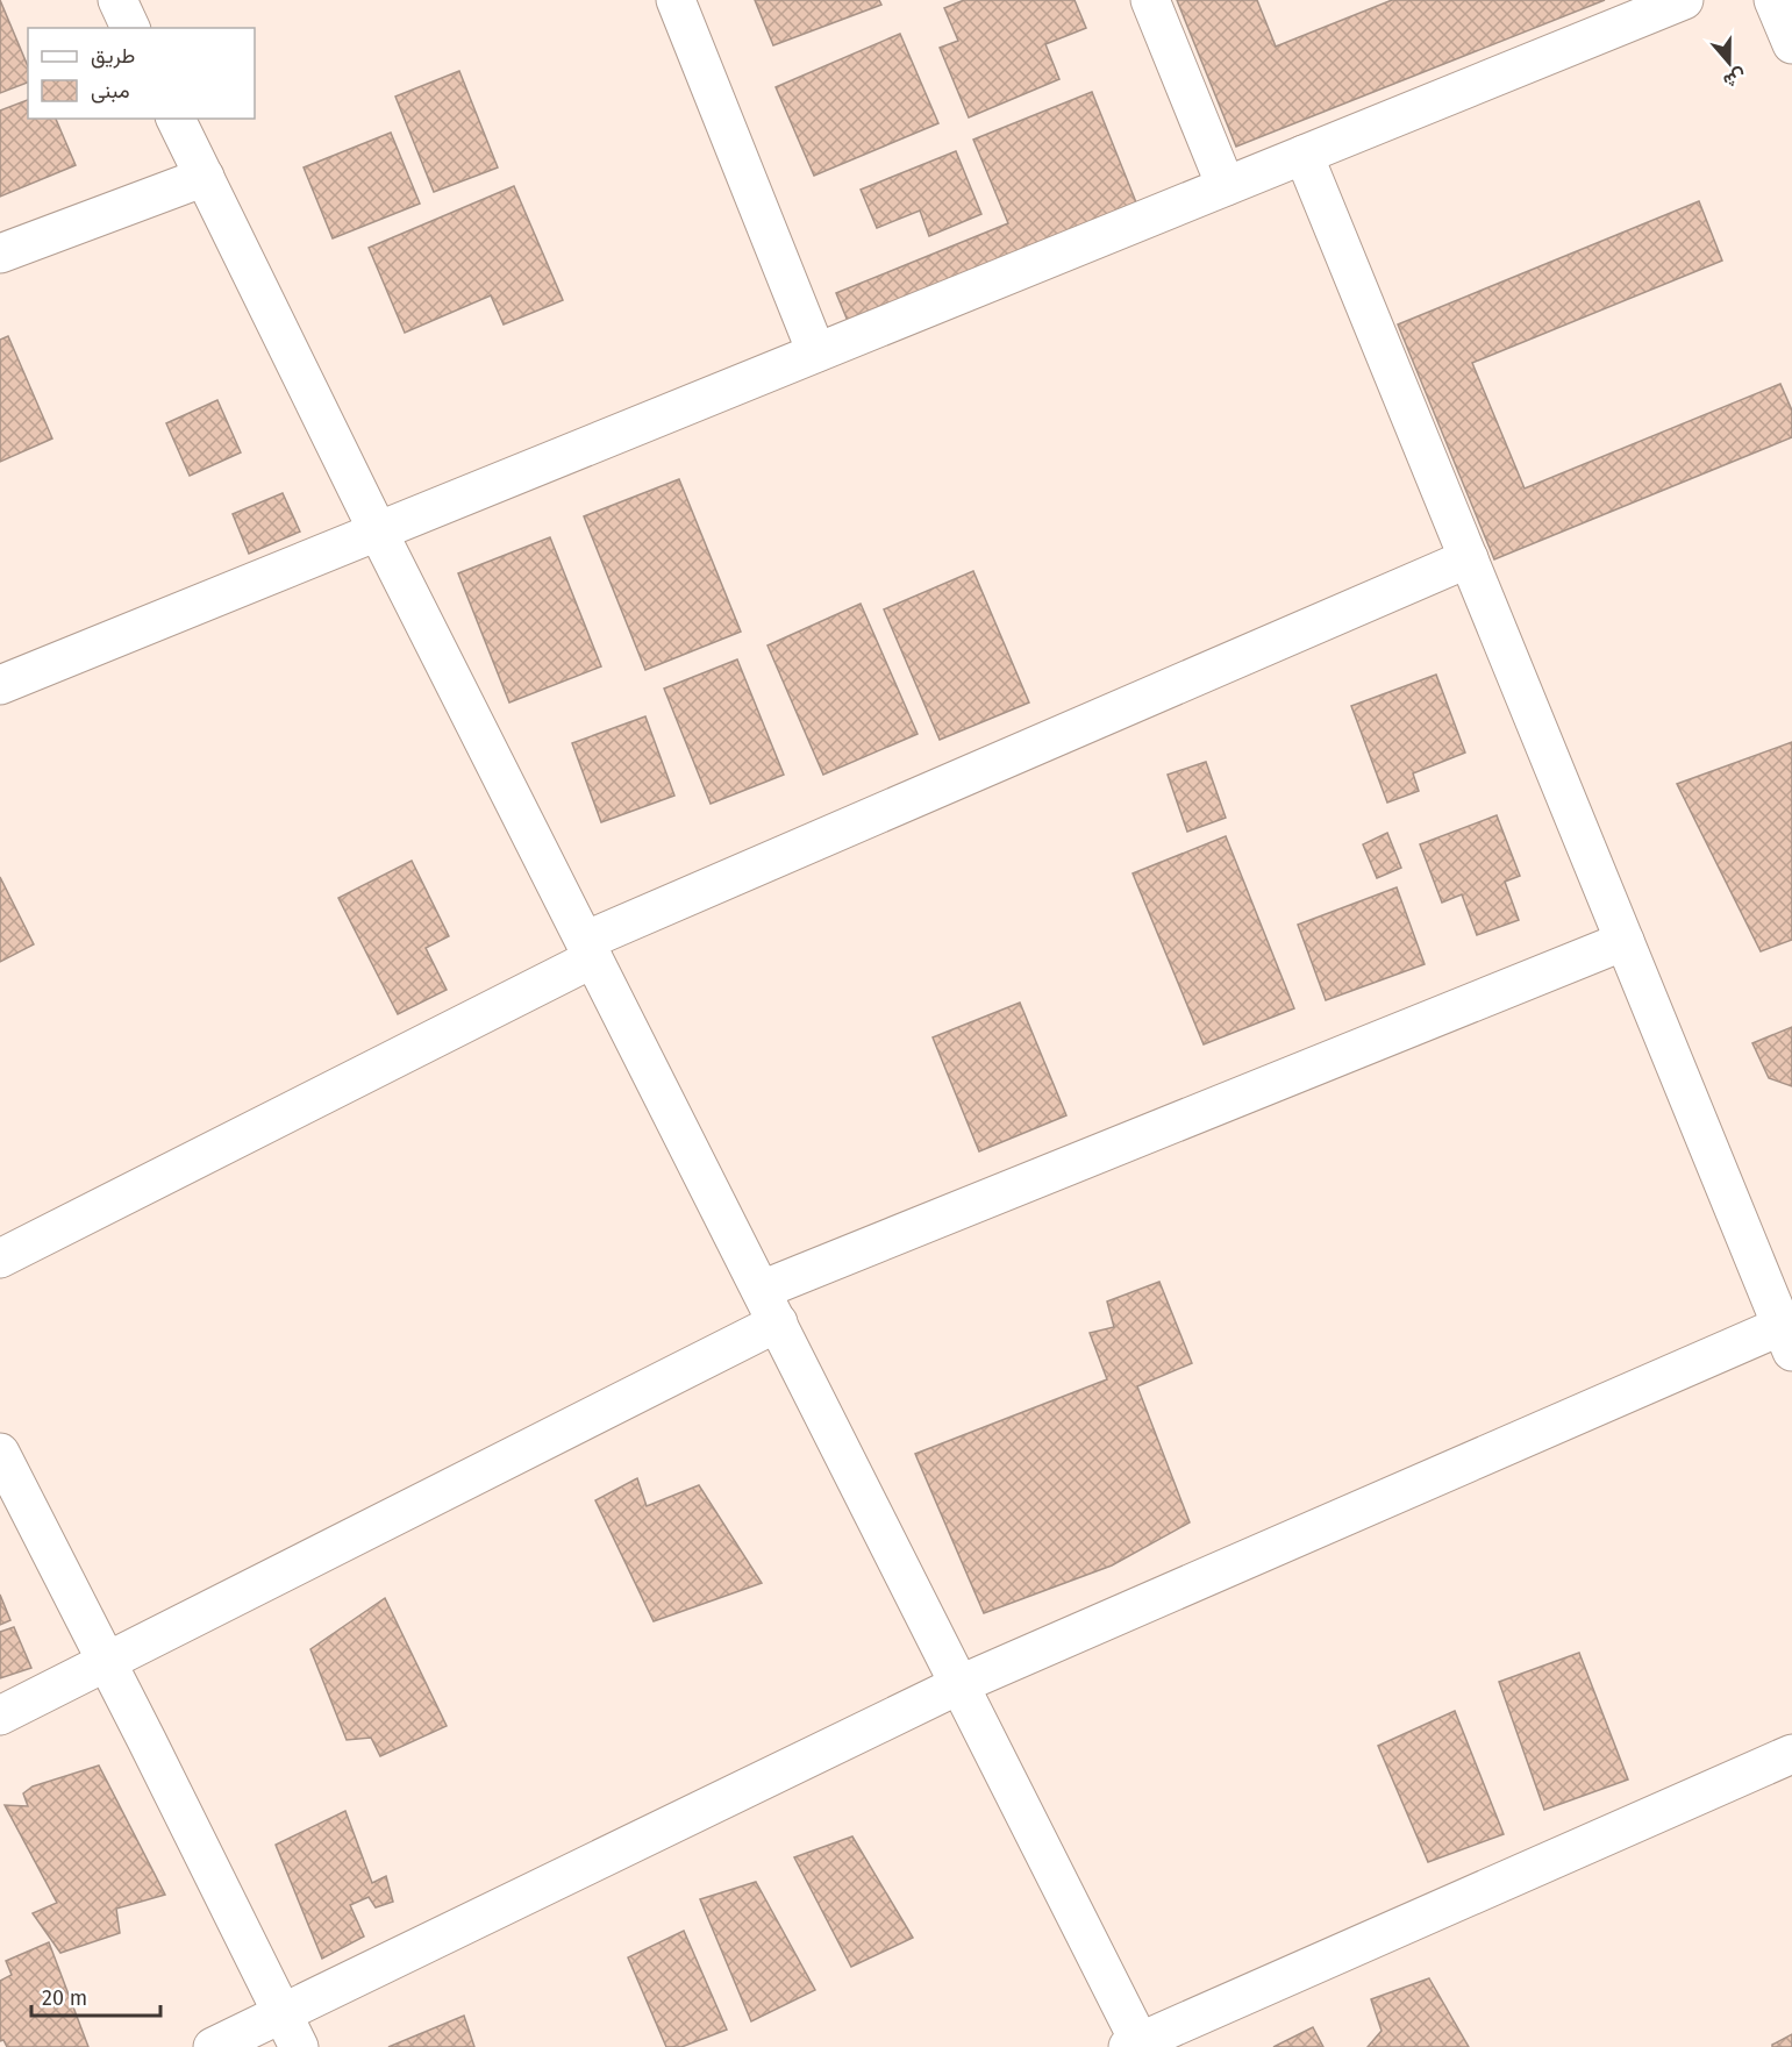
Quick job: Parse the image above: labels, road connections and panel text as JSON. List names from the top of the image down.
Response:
{
  "legend": ["طريق", "مبنى"],
  "scale_bar": "20 m",
  "north": "bottom"
}
